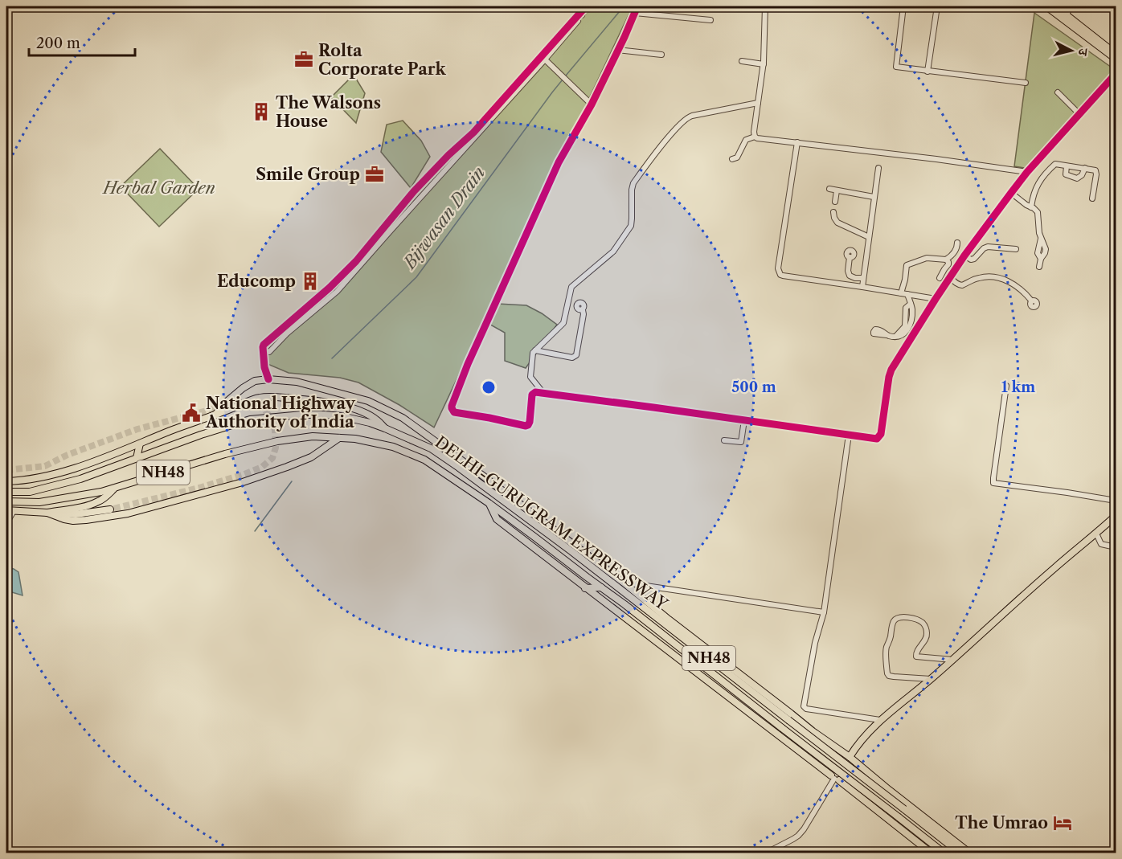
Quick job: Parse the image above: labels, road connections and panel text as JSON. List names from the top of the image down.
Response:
{
  "streets": {
    "highway": ["NH48", "DELHI-GURUGRAM EXPRESSWAY"]
  },
  "water": ["Bijwasan Drain"],
  "parks": ["Herbal Garden"],
  "places": {
    "office": ["Rolta Corporate Park", "Smile Group"],
    "building": ["The Walsons House", "Educomp"],
    "public building": ["National Highway Authority of India"],
    "hotel": ["The Umrao"]
  },
  "scale_bar": "200 m",
  "north": "right",
  "rings": ["500 m", "1 km"]
}
